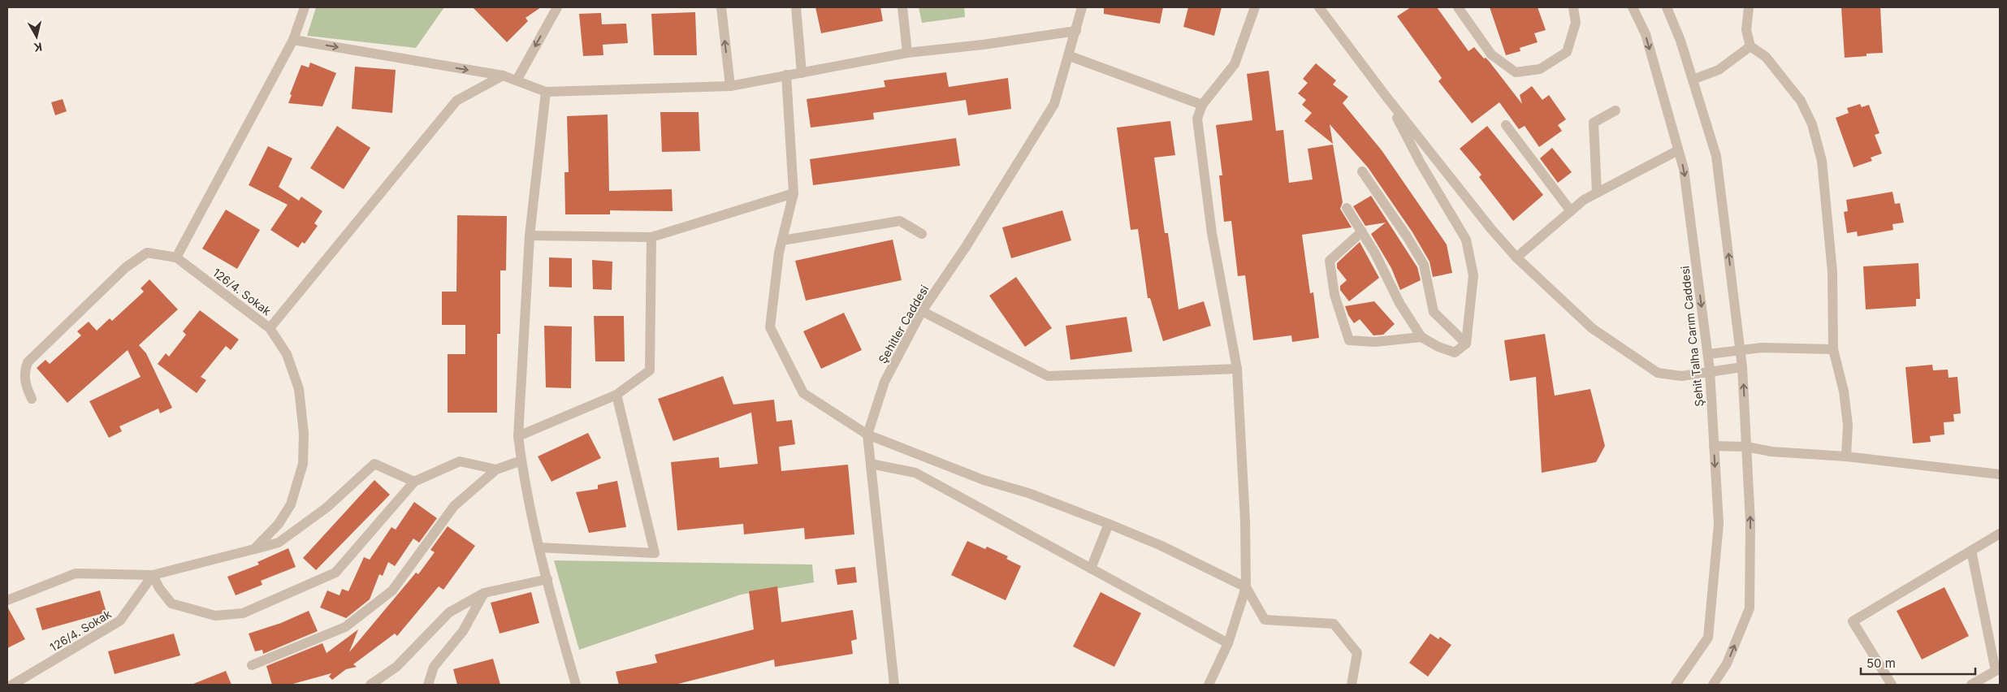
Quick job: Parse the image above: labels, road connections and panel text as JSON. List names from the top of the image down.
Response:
{
  "streets": {
    "street": ["126/4. Sokak", "Şehitler Caddesi", "Şehit Talha Carım Caddesi"]
  },
  "scale_bar": "50 m",
  "north": "bottom"
}
